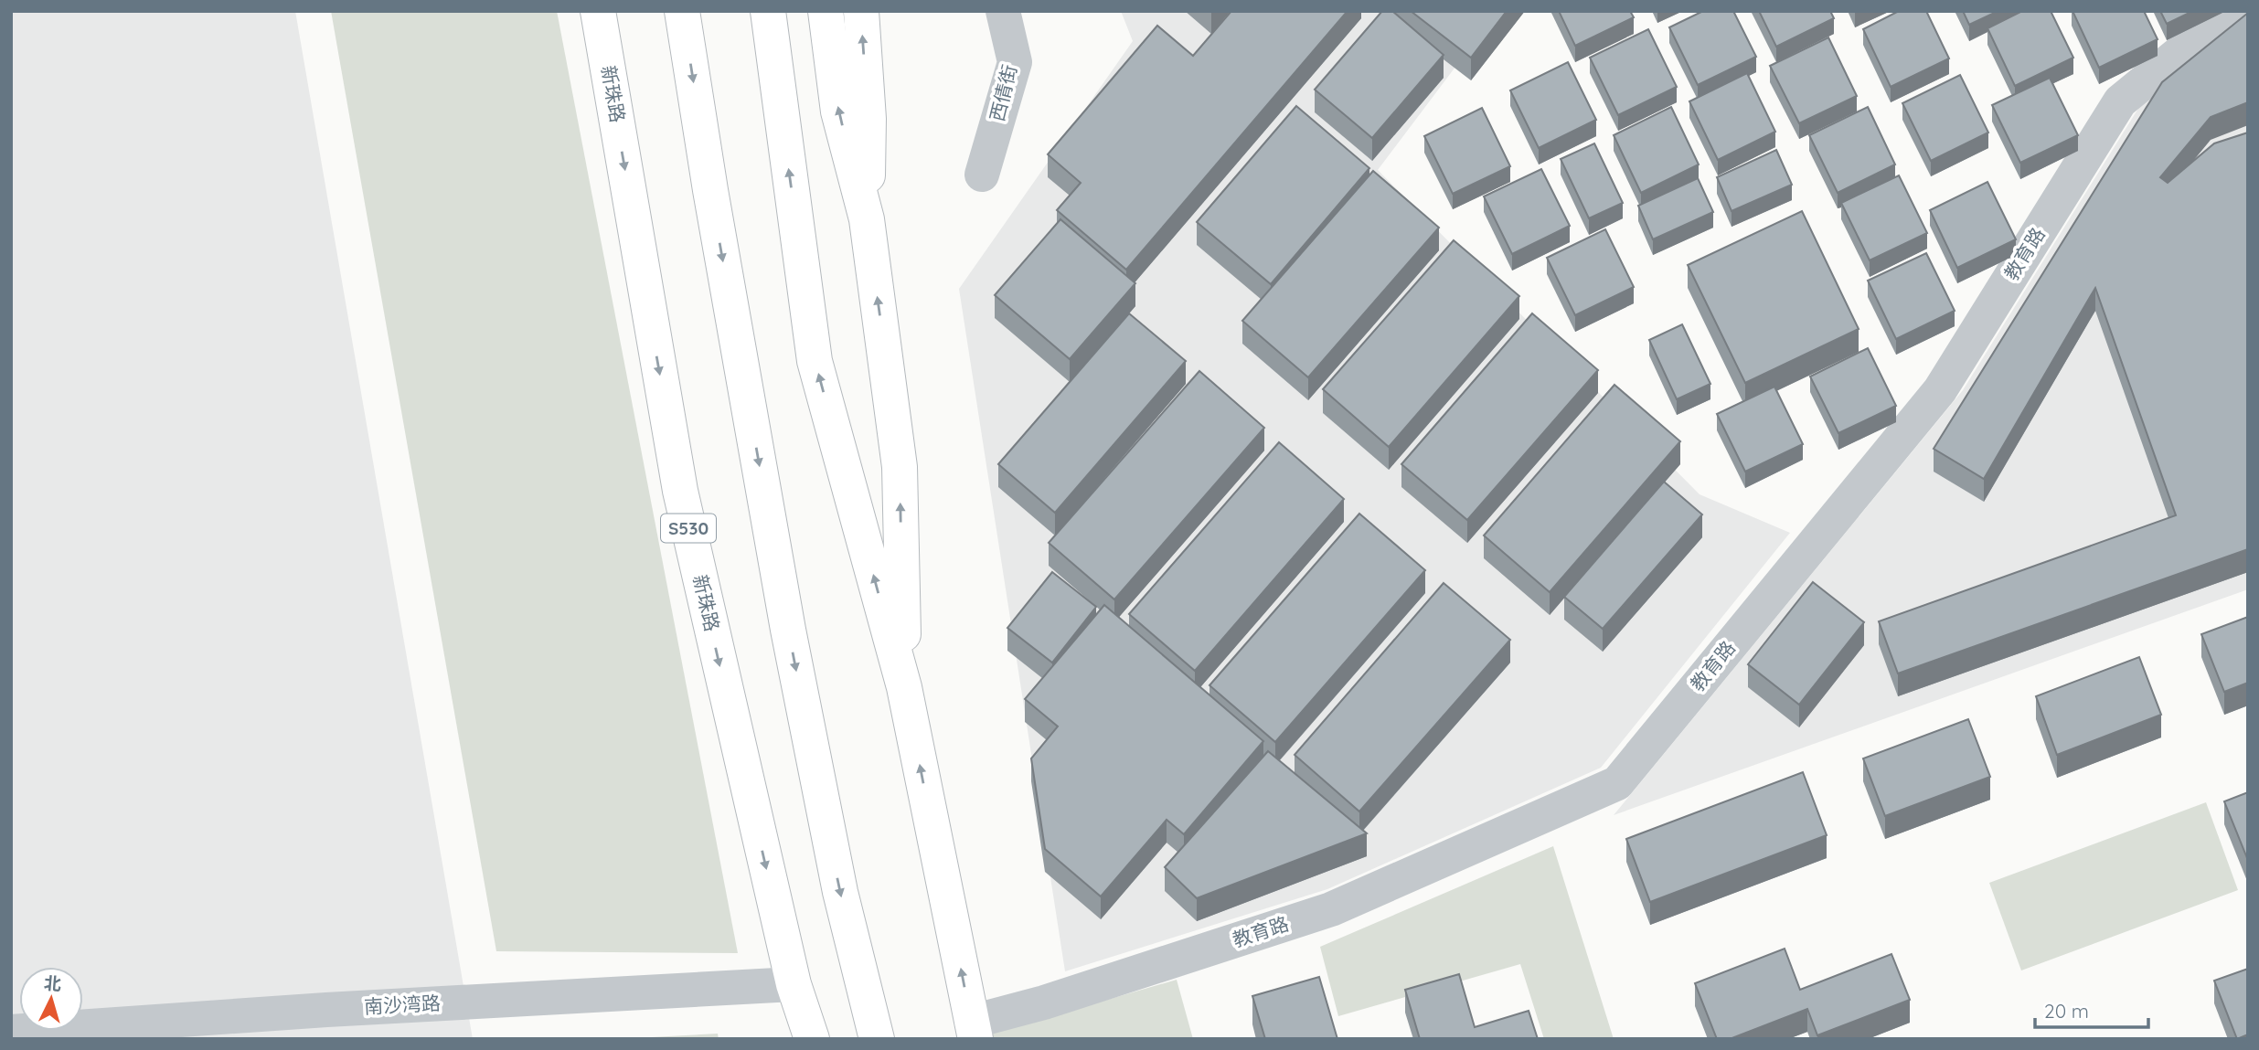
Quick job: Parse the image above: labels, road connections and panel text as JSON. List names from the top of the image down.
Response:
{
  "streets": {
    "highway": ["新珠路", "S530"],
    "street": ["西倩街", "教育路", "南沙湾路"]
  },
  "crossings": [
    ["新珠路", "南沙湾路"]
  ],
  "scale_bar": "20 m",
  "north": "top"
}
